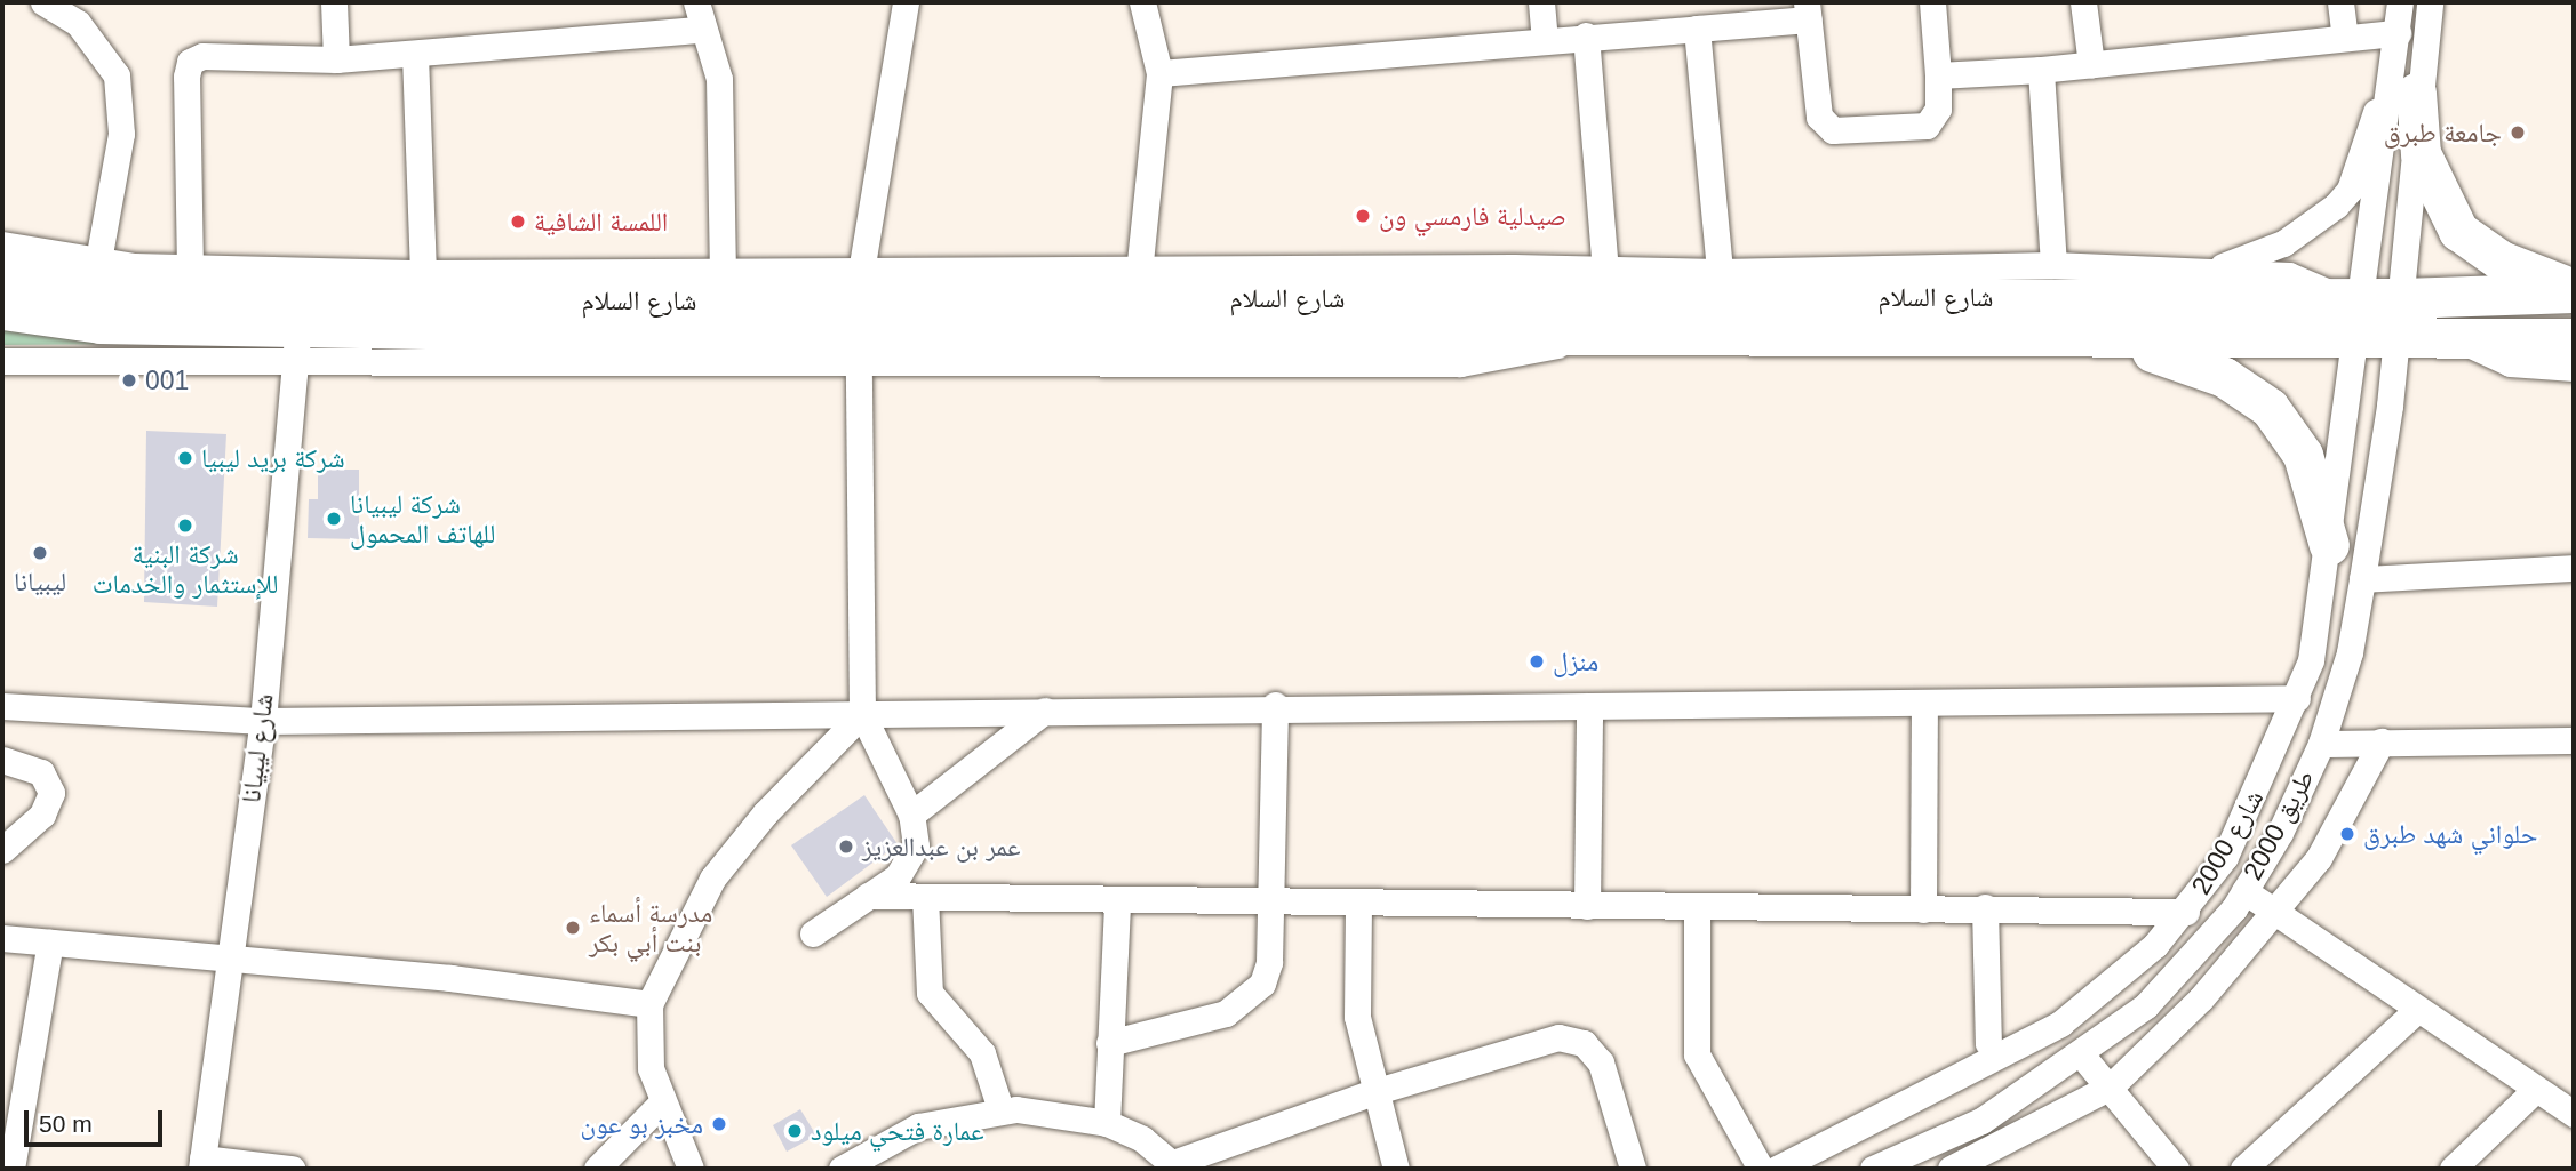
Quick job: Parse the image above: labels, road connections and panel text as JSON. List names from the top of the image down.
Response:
{
  "streets": {
    "highway": ["شارع السلام"],
    "street": ["شارع ليبيانا", "طريق 2000", "شارع 2000"]
  },
  "crossings": [
    ["شارع السلام", "شارع ليبيانا"],
    ["شارع السلام", "طريق 2000"],
    ["شارع السلام", "شارع 2000"],
    ["طريق 2000", "شارع 2000"]
  ],
  "places": [
    "جامعة طبرق",
    "صيدلية فارمسي ون",
    "اللمسة الشافية",
    "001",
    "شركة بريد ليبيا",
    "شركة ليبيانا للهاتف المحمول",
    "شركة البنية للإستثمار والخدمات",
    "ليبيانا",
    "منزل",
    "حلواني شهد طبرق",
    "عمر بن عبدالعزيز",
    "مدرسة أسماء بنت أبي بكر",
    "مخبز بو عون",
    "عمارة فتحي ميلود"
  ],
  "scale_bar": "50 m"
}
